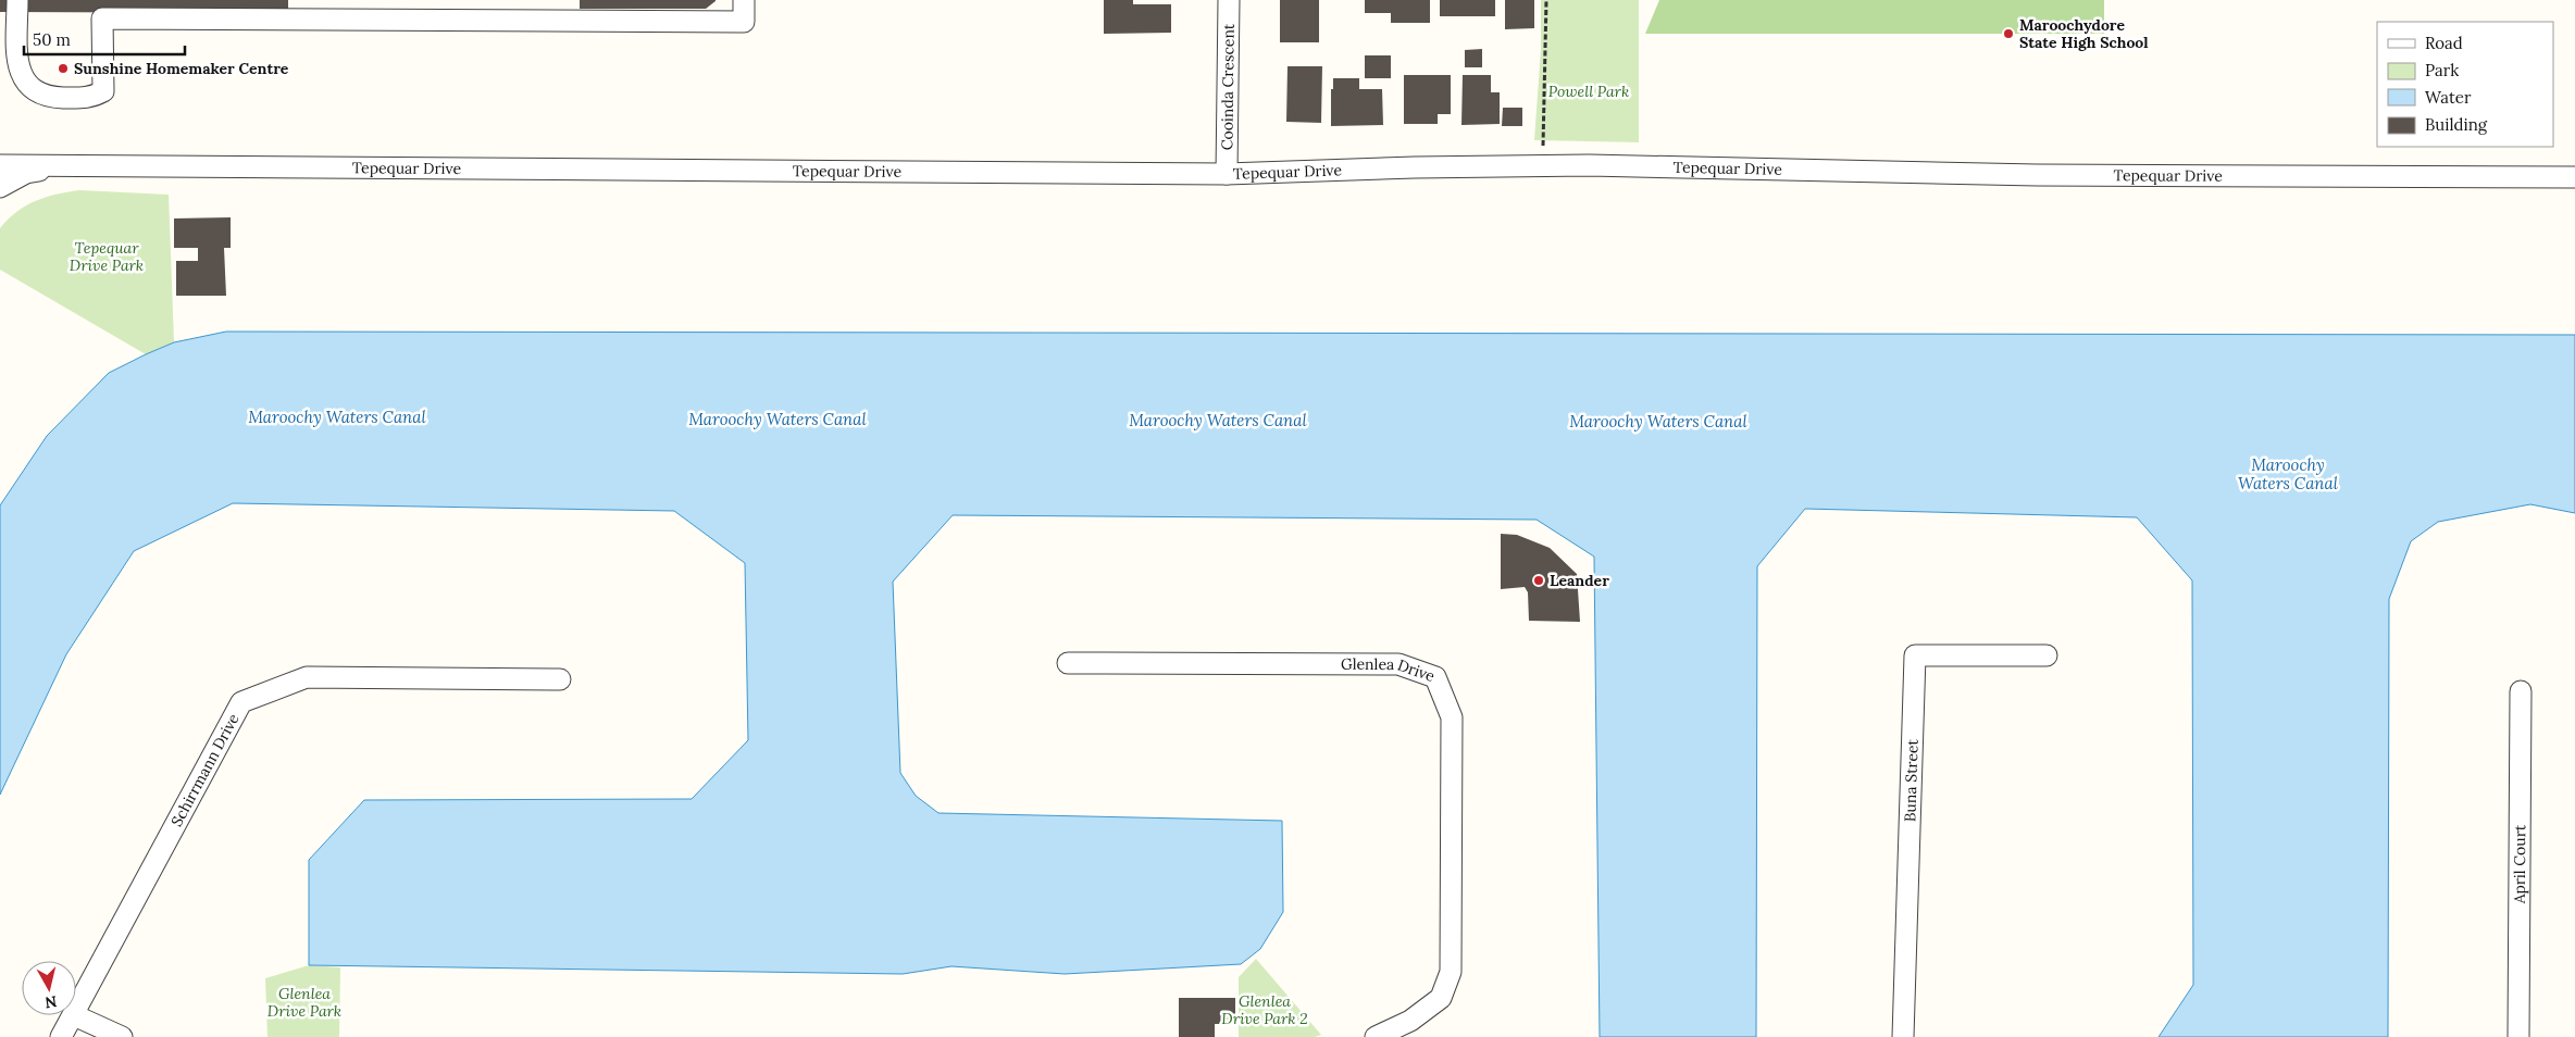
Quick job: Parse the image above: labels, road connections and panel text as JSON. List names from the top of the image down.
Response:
{
  "streets": {
    "street": [
      "Cooinda Crescent",
      "Tepequar Drive",
      "Glenlea Drive",
      "Schirrmann Drive",
      "Buna Street",
      "April Court"
    ]
  },
  "crossings": [
    ["Cooinda Crescent", "Tepequar Drive"]
  ],
  "water": ["Maroochy Waters Canal"],
  "parks": [
    "Powell Park",
    "Tepequar Drive Park",
    "Glenlea Drive Park",
    "Glenlea Drive Park 2"
  ],
  "places": ["Maroochydore State High School", "Sunshine Homemaker Centre", "Leander"],
  "legend": [
    "Road",
    "Park",
    "Water",
    "Building"
  ],
  "scale_bar": "50 m",
  "north": "bottom"
}
